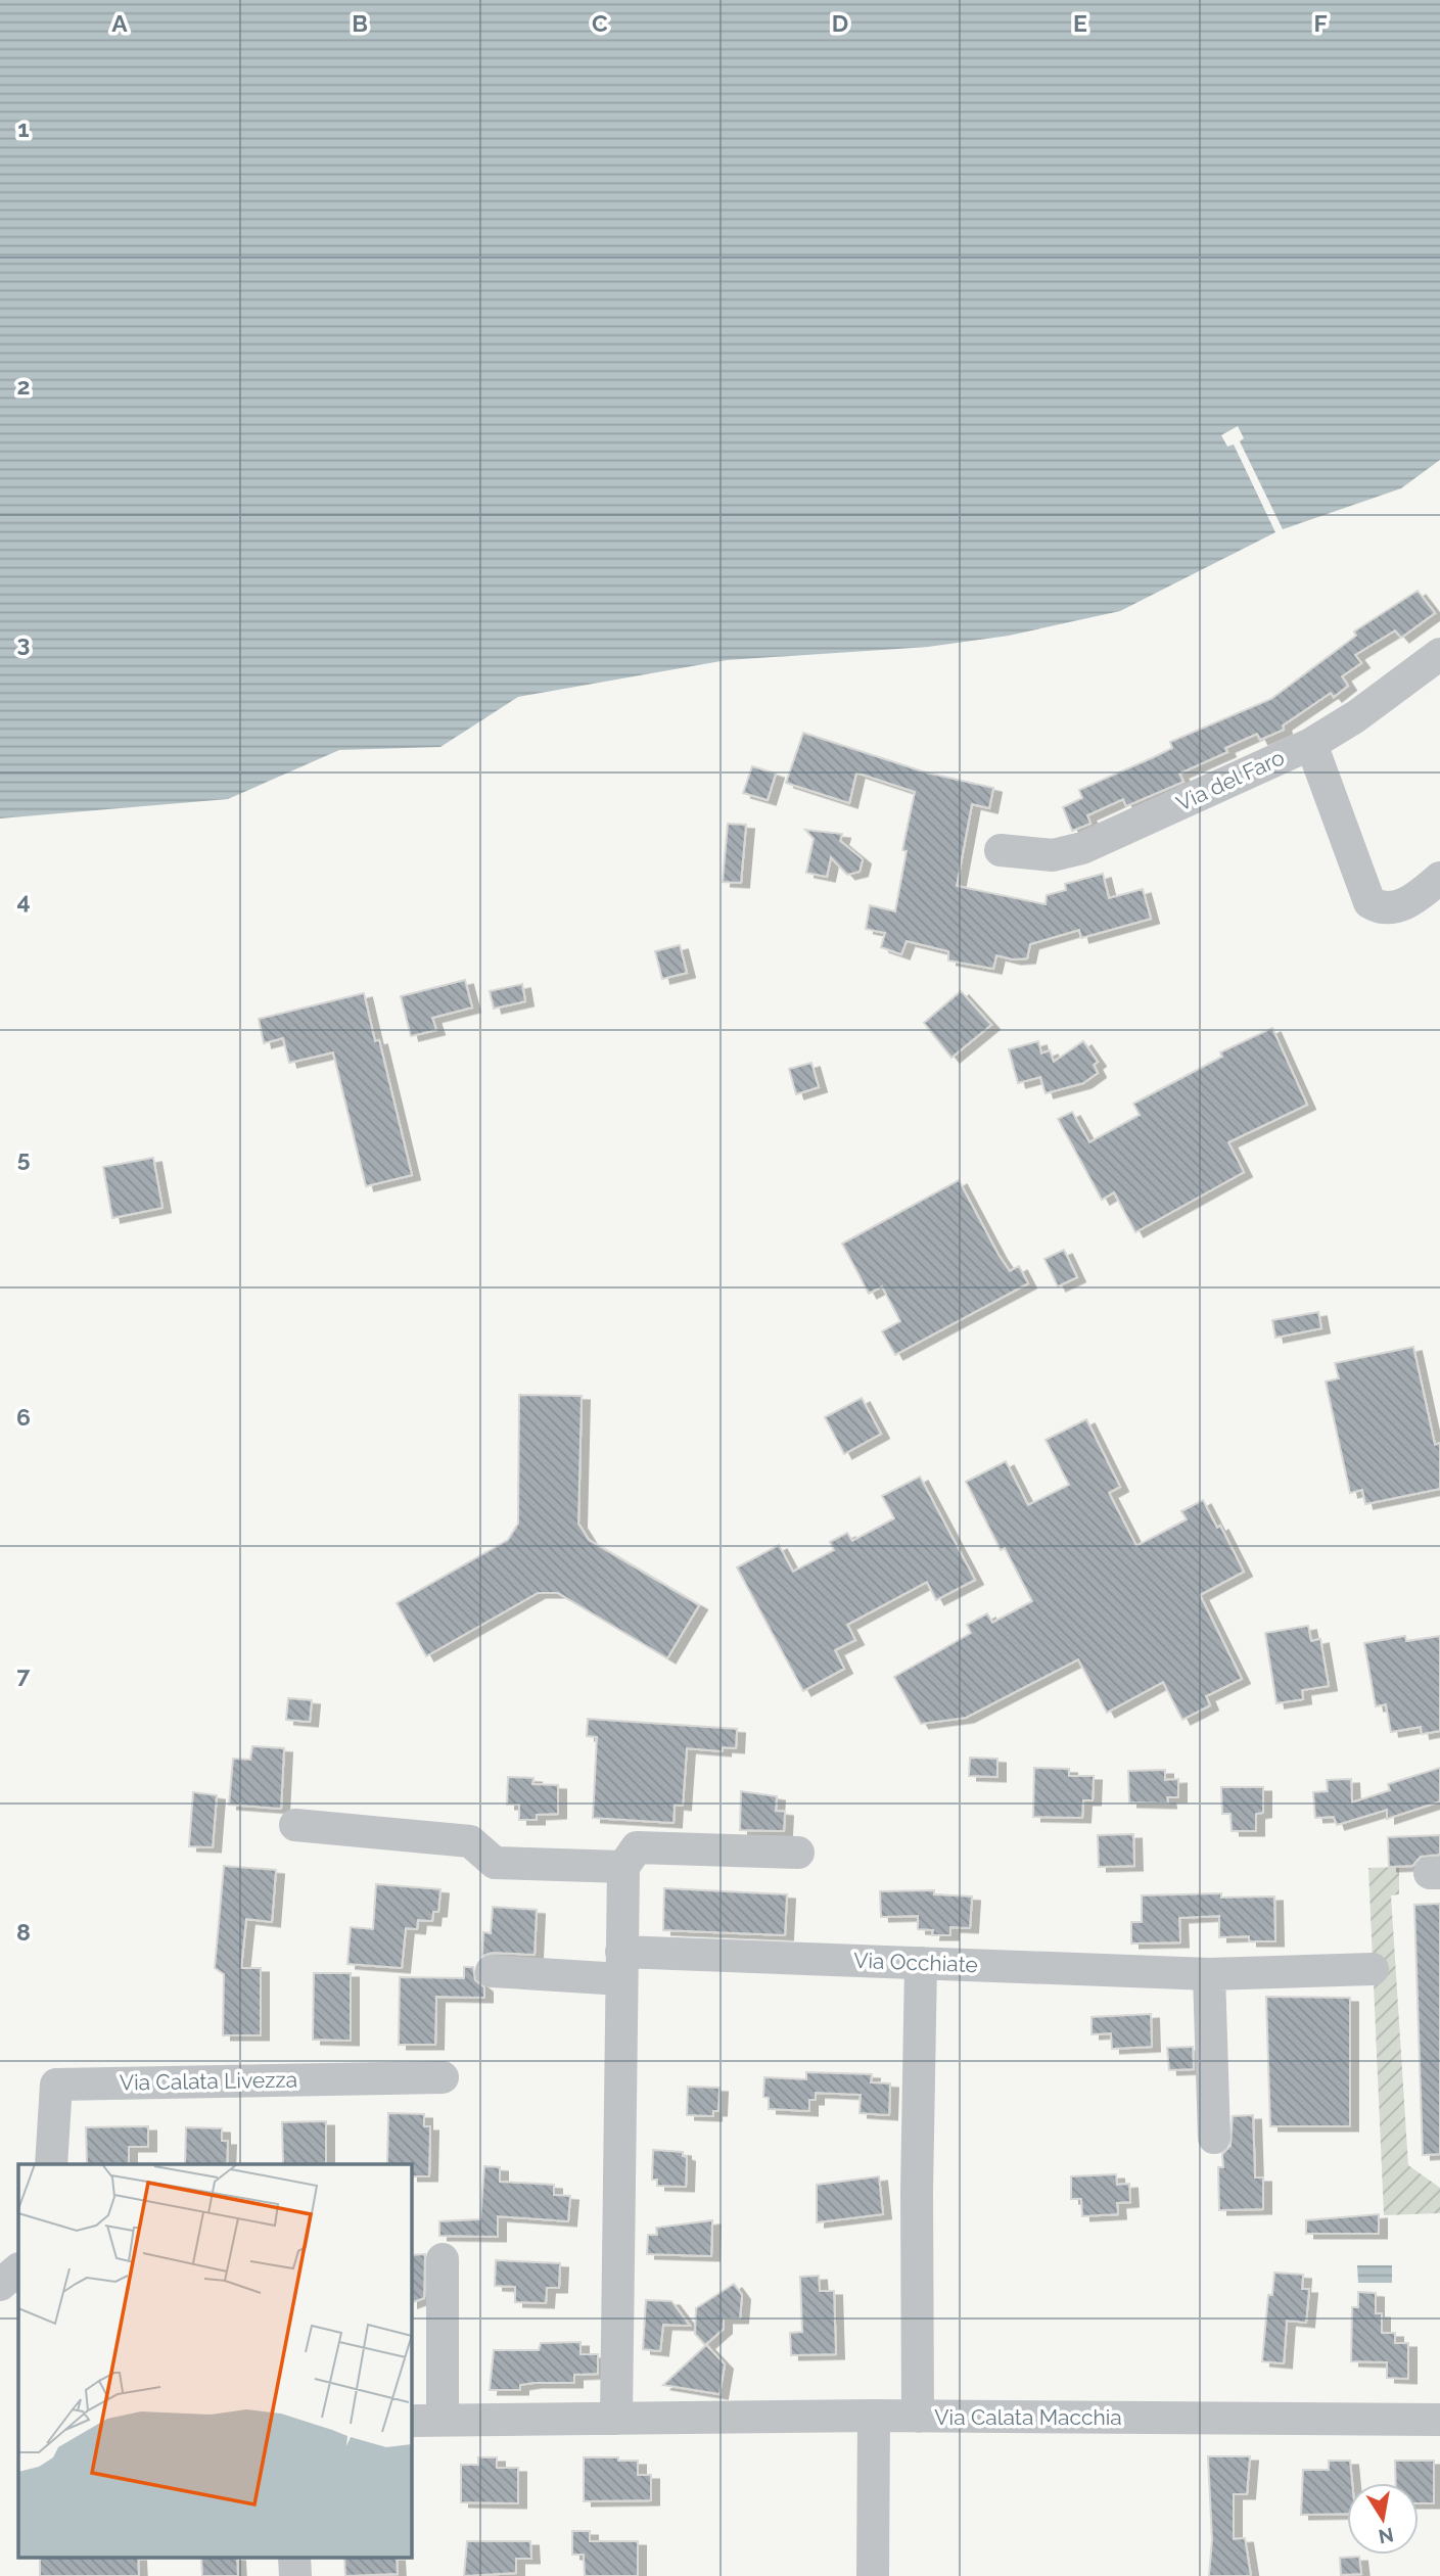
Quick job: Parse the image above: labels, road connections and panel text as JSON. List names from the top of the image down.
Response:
{
  "streets": {
    "street": [
      "Via del Faro",
      "Via Occhiate",
      "Via Calata Livezza",
      "Via Calata Macchia"
    ]
  },
  "north": "bottom",
  "grid": {
    "columns": [
      "A",
      "B",
      "C",
      "D",
      "E",
      "F"
    ],
    "rows": [
      "1",
      "2",
      "3",
      "4",
      "5",
      "6",
      "7",
      "8"
    ]
  }
}
